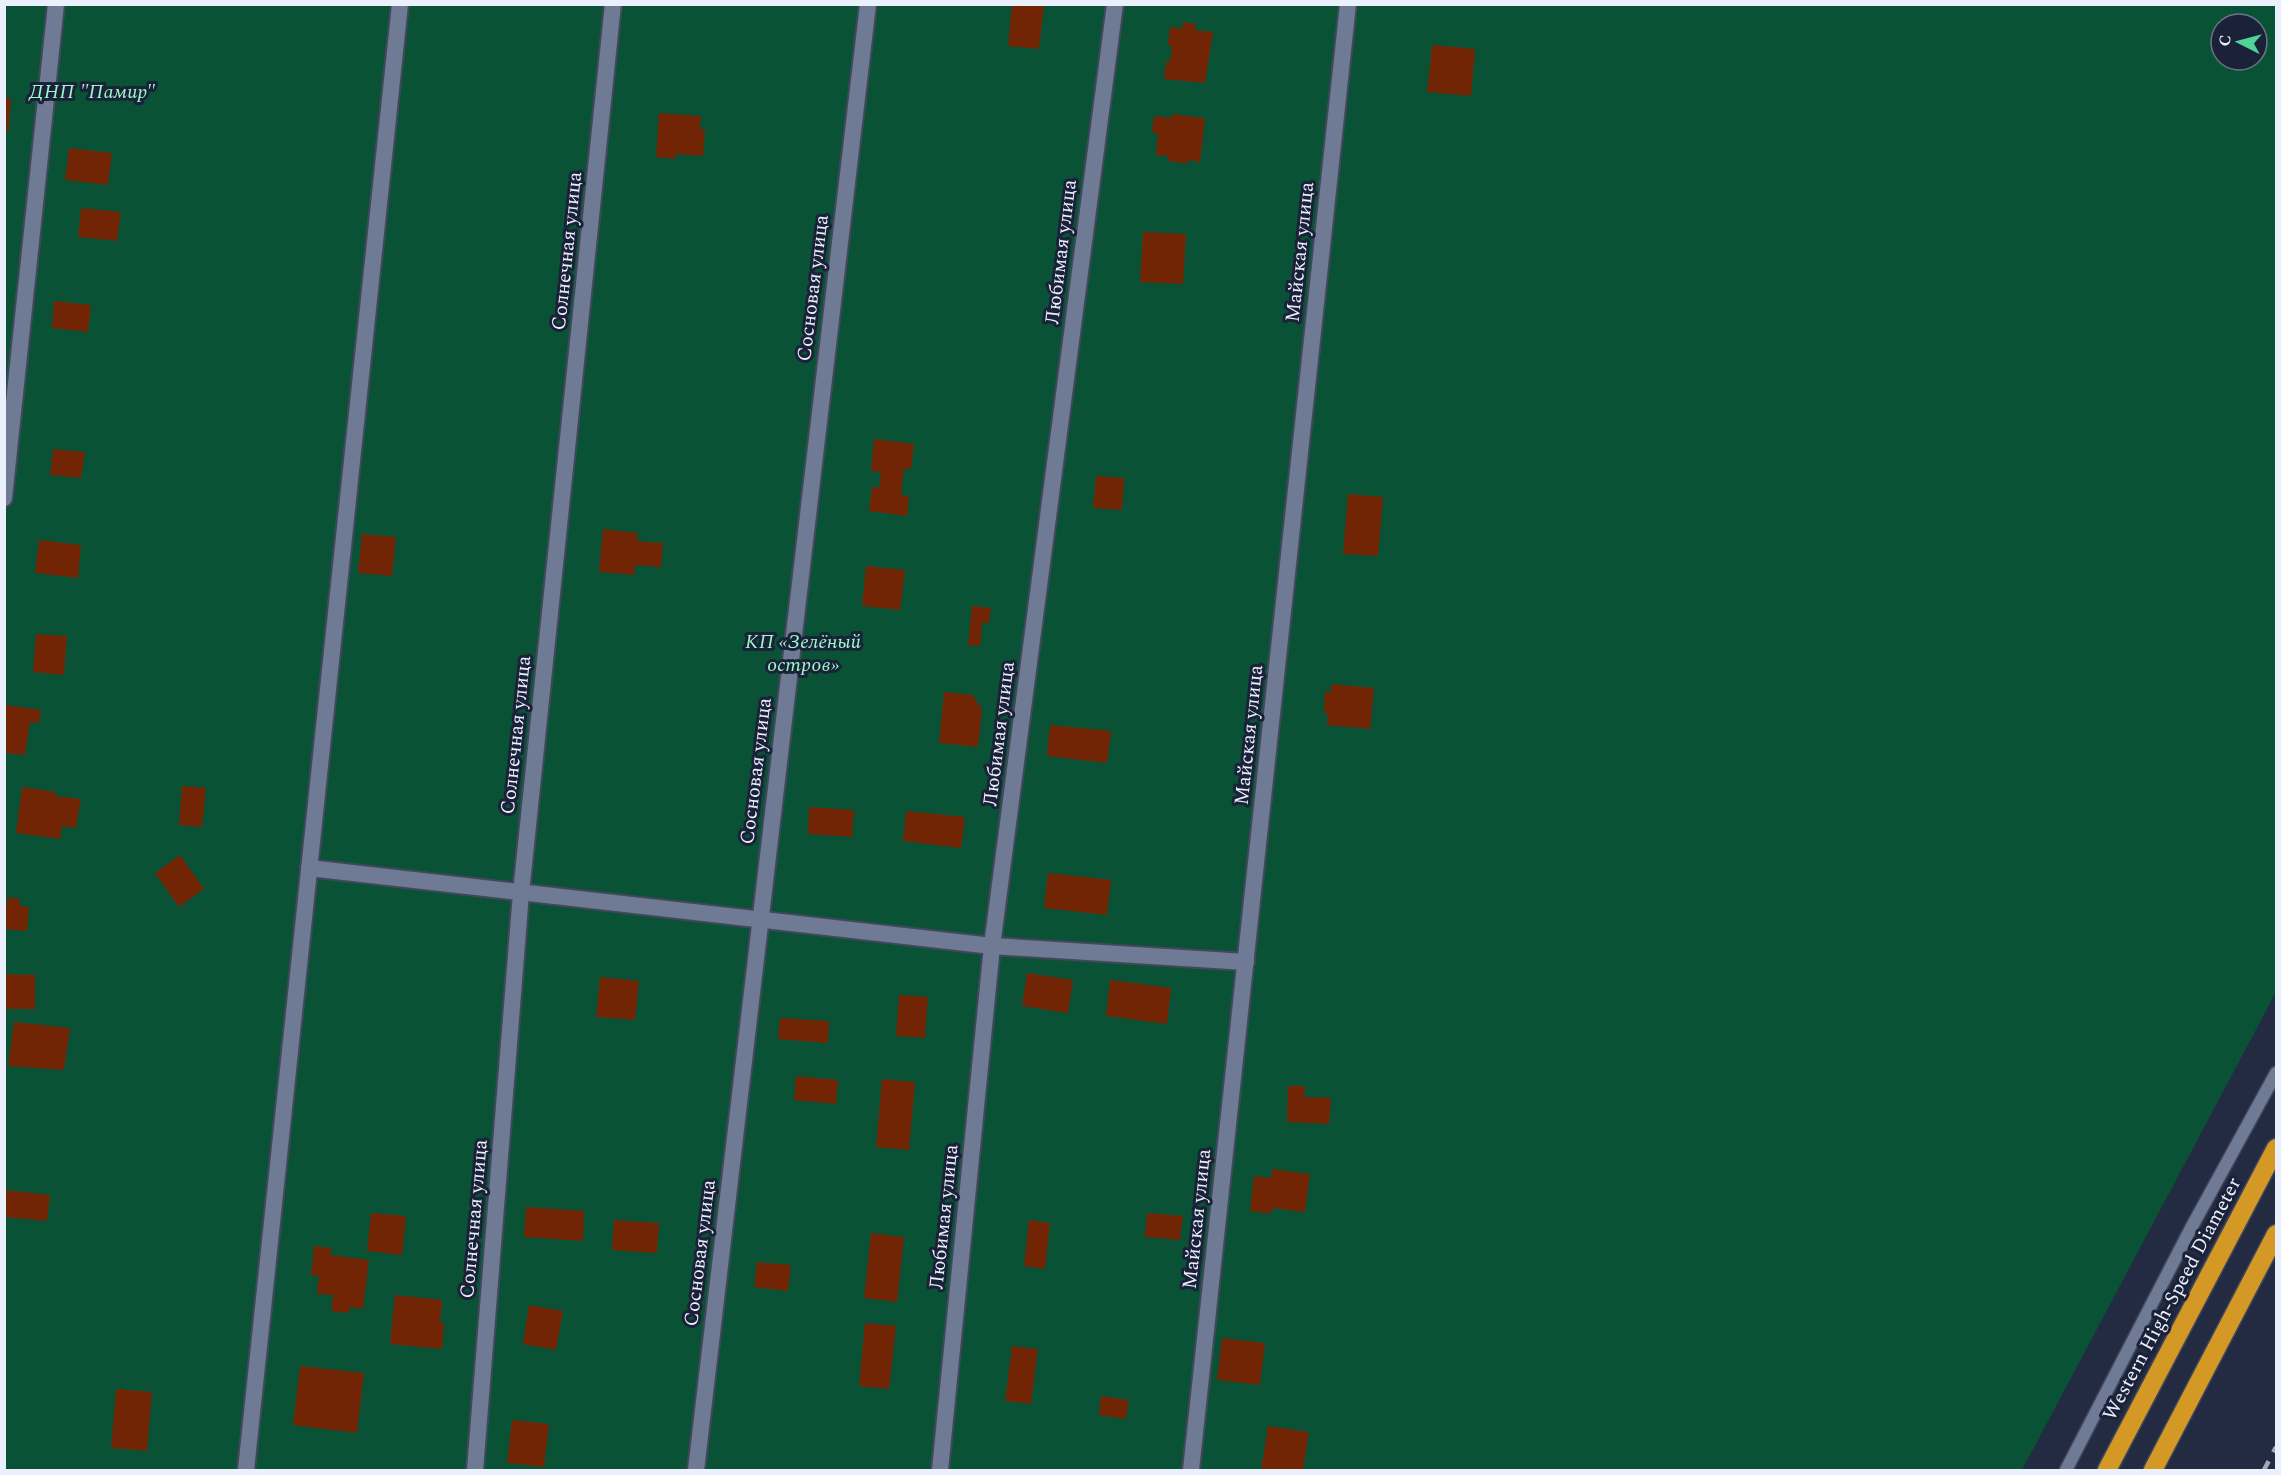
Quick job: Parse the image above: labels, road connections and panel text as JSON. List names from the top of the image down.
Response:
{
  "streets": {
    "highway": ["Western High-Speed Diameter"],
    "street": [
      "Солнечная улица",
      "Любимая улица",
      "Майская улица",
      "Сосновая улица"
    ]
  },
  "parks": ["ДНП \"Памир\"", "КП «Зелёный остров»"],
  "north": "left"
}
